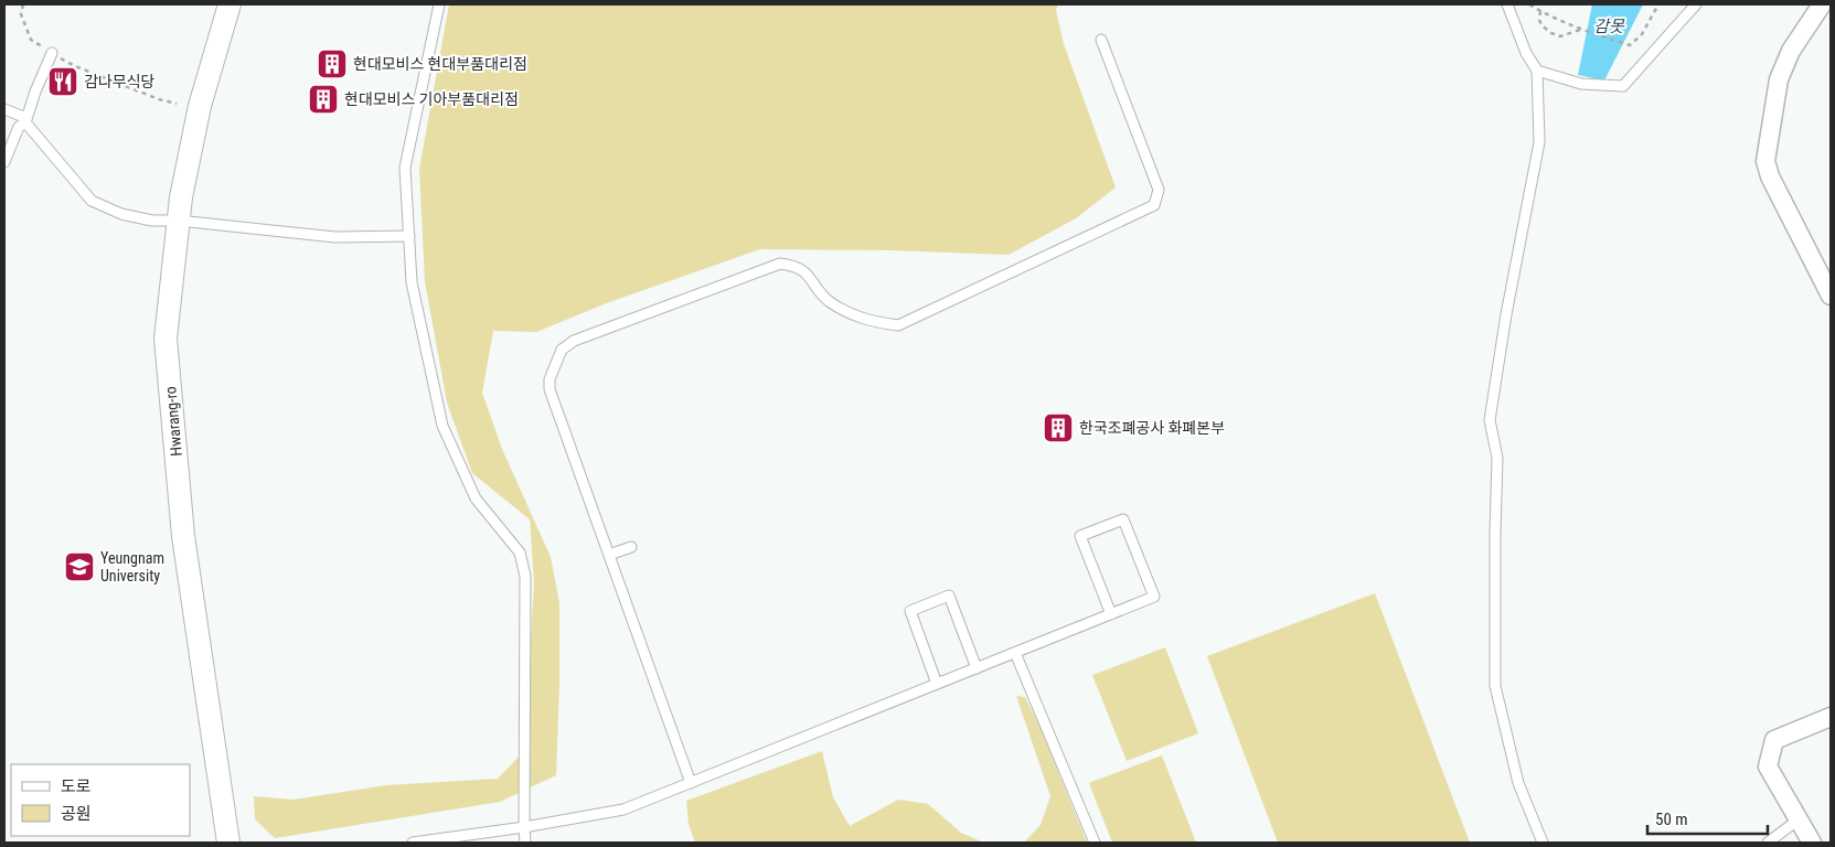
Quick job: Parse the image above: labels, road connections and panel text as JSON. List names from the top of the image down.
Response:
{
  "streets": {
    "street": ["Hwarang-ro"]
  },
  "water": ["감못"],
  "places": {
    "building": ["현대모비스 현대부품대리점", "현대모비스 기아부품대리점", "한국조폐공사 화폐본부"],
    "restaurant": ["감나무식당"],
    "school or university": ["Yeungnam University"]
  },
  "legend": ["도로", "공원"],
  "scale_bar": "50 m"
}
